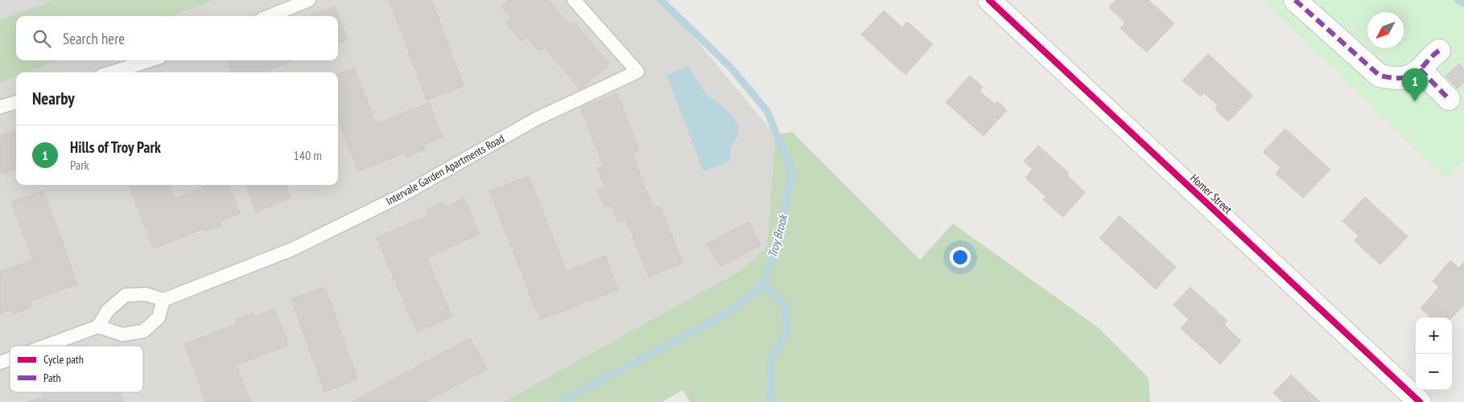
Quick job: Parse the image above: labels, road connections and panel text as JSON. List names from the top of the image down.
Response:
{
  "streets": {
    "street": ["Homer Street"],
    "lane": ["Intervale Garden Apartments Road"]
  },
  "water": ["Troy Brook"],
  "legend": ["Cycle path", "Path"],
  "north": "bottom left",
  "page": {
    "search": "Search here",
    "pins": "1",
    "heading": "Nearby",
    "list": [
      {
        "mark": "1",
        "name": "Hills of Troy Park",
        "note": "Park",
        "value": "140 m"
      }
    ],
    "map_buttons": ["+", "−"]
  }
}
